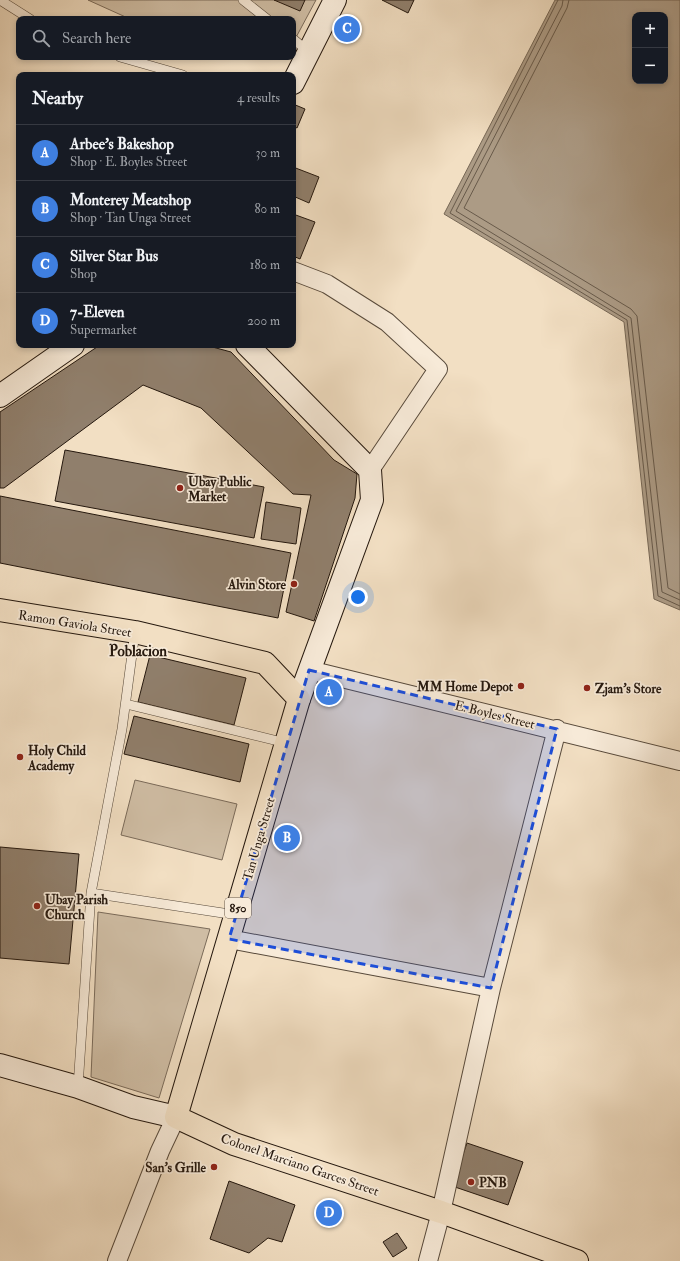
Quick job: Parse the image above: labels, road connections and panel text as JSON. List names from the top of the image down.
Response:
{
  "streets": {
    "main road": [
      "Ramon Gaviola Street",
      "Tan Unga Street",
      "850",
      "Colonel Marciano Garces Street"
    ],
    "street": ["E. Boyles Street"]
  },
  "crossings": [
    ["Ramon Gaviola Street", "Tan Unga Street"],
    ["Tan Unga Street", "Colonel Marciano Garces Street"]
  ],
  "districts": ["Poblacion"],
  "places": [
    "Ubay Public Market",
    "Alvin Store",
    "MM Home Depot",
    "Zjam's Store",
    "Holy Child Academy",
    "Ubay Parish Church",
    "San's Grille",
    "PNB"
  ],
  "page": {
    "map_buttons": ["+", "−"],
    "pins": [
      "C",
      "A",
      "B",
      "D"
    ],
    "search": "Search here",
    "heading": ["Nearby", "4 results"],
    "list": [
      {
        "mark": "A",
        "name": "Arbee's Bakeshop",
        "note": "Shop · E. Boyles Street",
        "value": "30 m"
      },
      {
        "mark": "B",
        "name": "Monterey Meatshop",
        "note": "Shop · Tan Unga Street",
        "value": "80 m"
      },
      {
        "mark": "C",
        "name": "Silver Star Bus",
        "note": "Shop",
        "value": "180 m"
      },
      {
        "mark": "D",
        "name": "7-Eleven",
        "note": "Supermarket",
        "value": "200 m"
      }
    ]
  }
}
